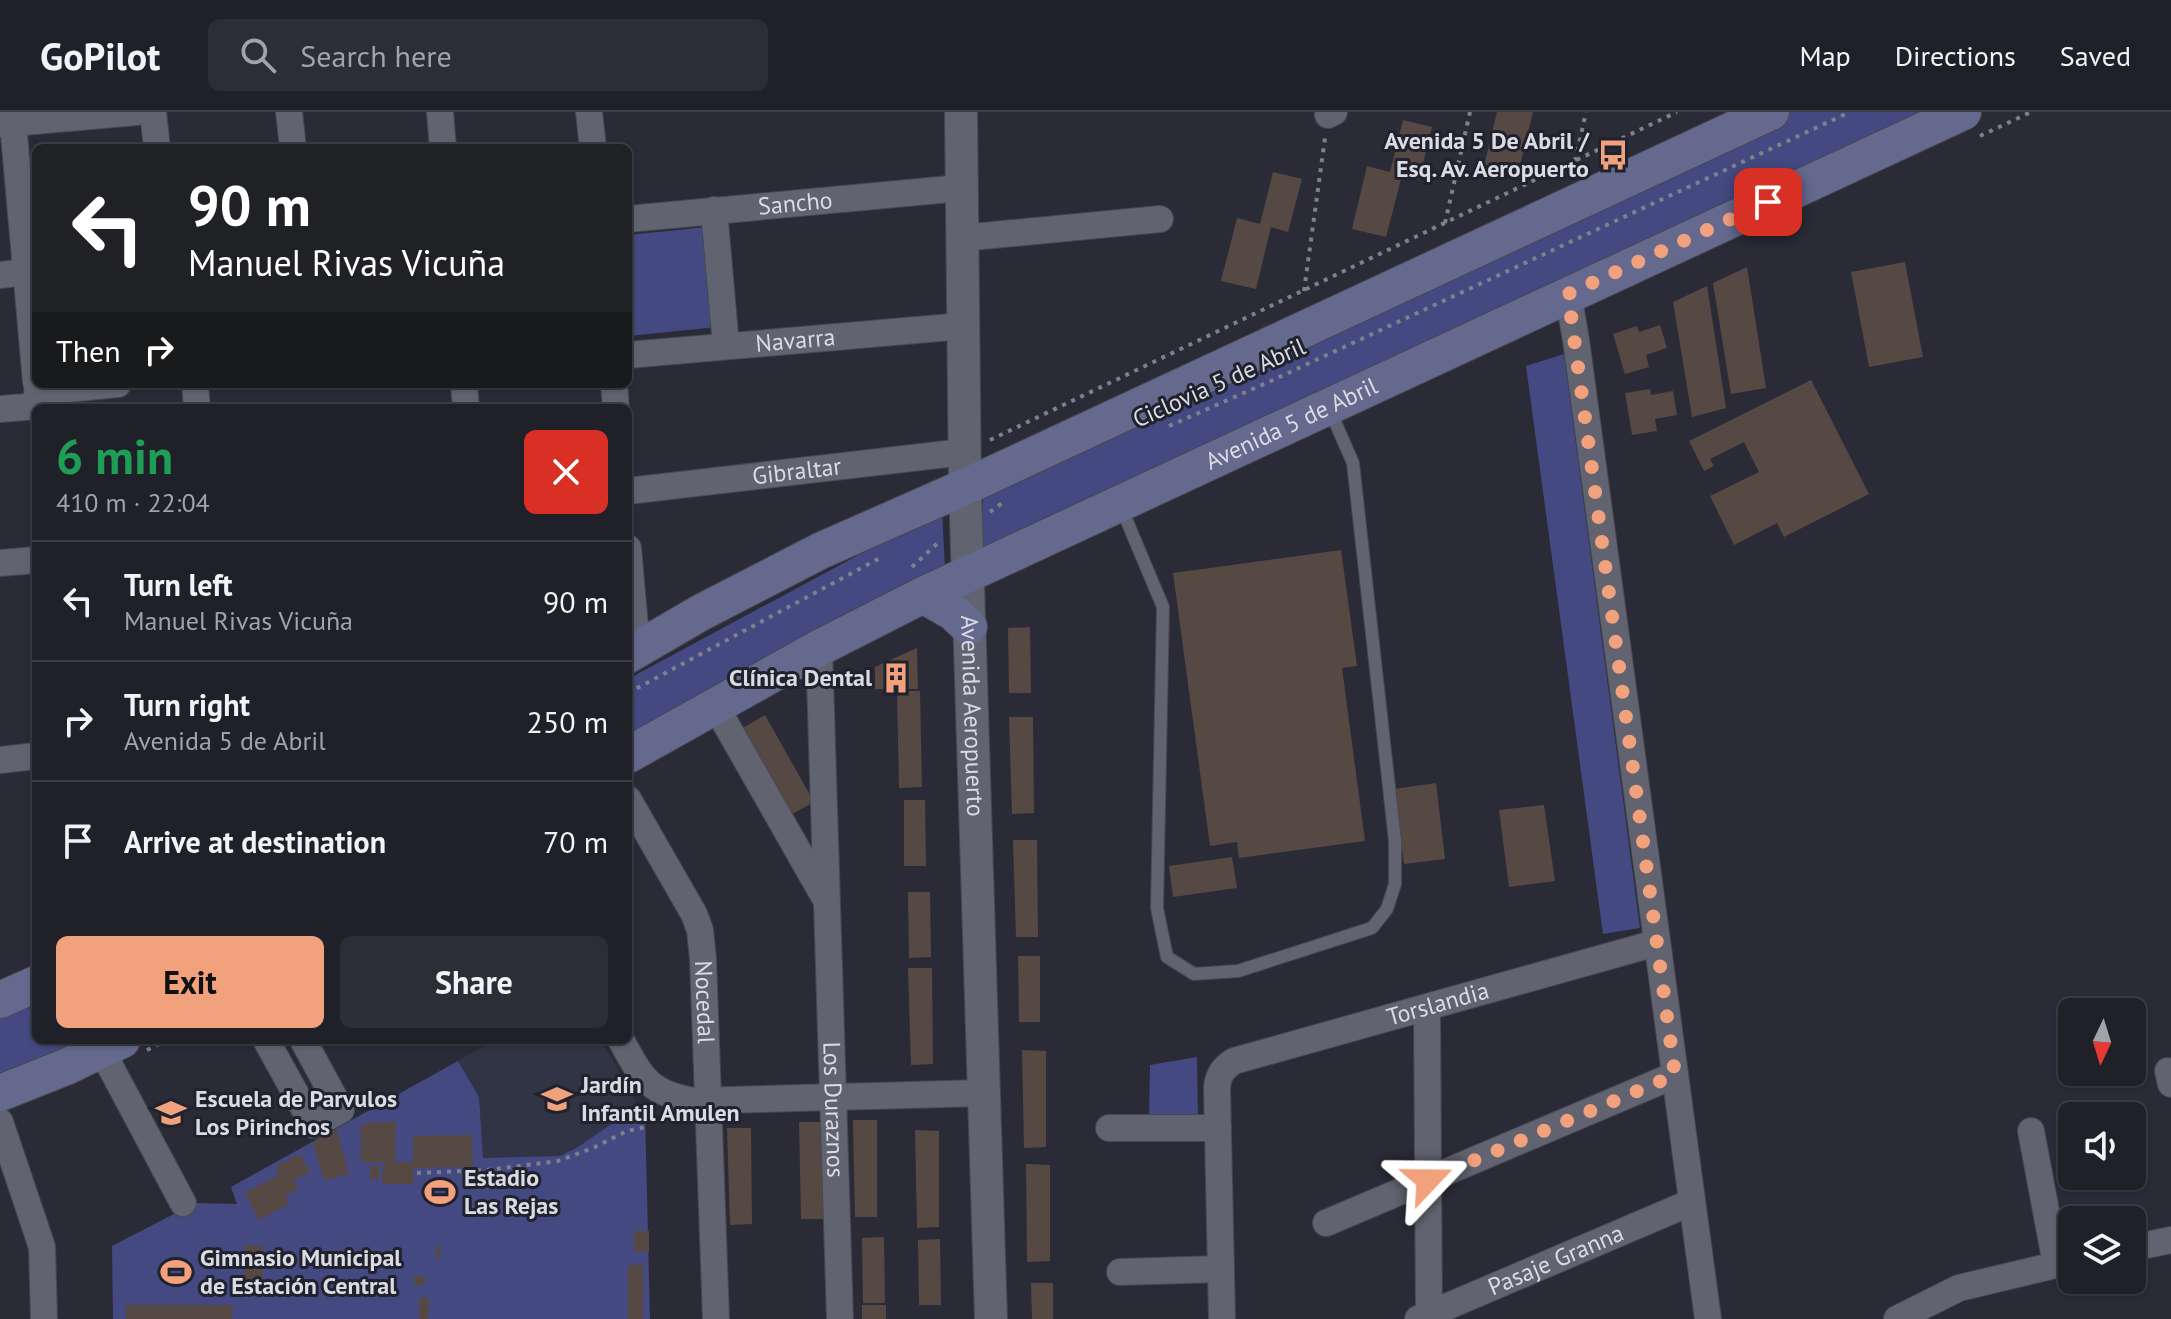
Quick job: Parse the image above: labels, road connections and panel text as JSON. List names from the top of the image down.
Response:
{
  "streets": {
    "main road": ["Avenida 5 de Abril"],
    "street": [
      "Sancho",
      "Navarra",
      "Gibraltar",
      "Avenida Aeropuerto",
      "Nocedal",
      "Torslandia",
      "Los Duraznos",
      "Pasaje Granna"
    ],
    "path": ["Ciclovia 5 de Abril"]
  },
  "crossings": [
    ["Sancho", "Avenida Aeropuerto"],
    ["Navarra", "Avenida Aeropuerto"],
    ["Avenida 5 de Abril", "Avenida Aeropuerto"],
    ["Avenida 5 de Abril", "Los Duraznos"],
    ["Gibraltar", "Avenida Aeropuerto"]
  ],
  "places": {
    "bus stop": ["Avenida 5 De Abril / Esq. Av. Aeropuerto"],
    "building": ["Clínica Dental"],
    "school or university": ["Jardín Infantil Amulen", "Escuela de Parvulos Los Pirinchos"],
    "sports": ["Estadio Las Rejas", "Gimnasio Municipal de Estación Central"]
  },
  "north": "bottom",
  "page": {
    "header": "GoPilot",
    "search": "Search here",
    "nav": ["Map", "Directions", "Saved"],
    "turn": ["90 m", "Manuel Rivas Vicuña"],
    "then": "Then",
    "heading": ["6 min", "410 m · 22:04"],
    "list": [
      {
        "name": "Turn left",
        "note": "Manuel Rivas Vicuña",
        "value": "90 m"
      },
      {
        "name": "Turn right",
        "note": "Avenida 5 de Abril",
        "value": "250 m"
      },
      {
        "name": "Arrive at destination",
        "value": "70 m"
      }
    ],
    "buttons": ["Exit", "Share"]
  }
}
